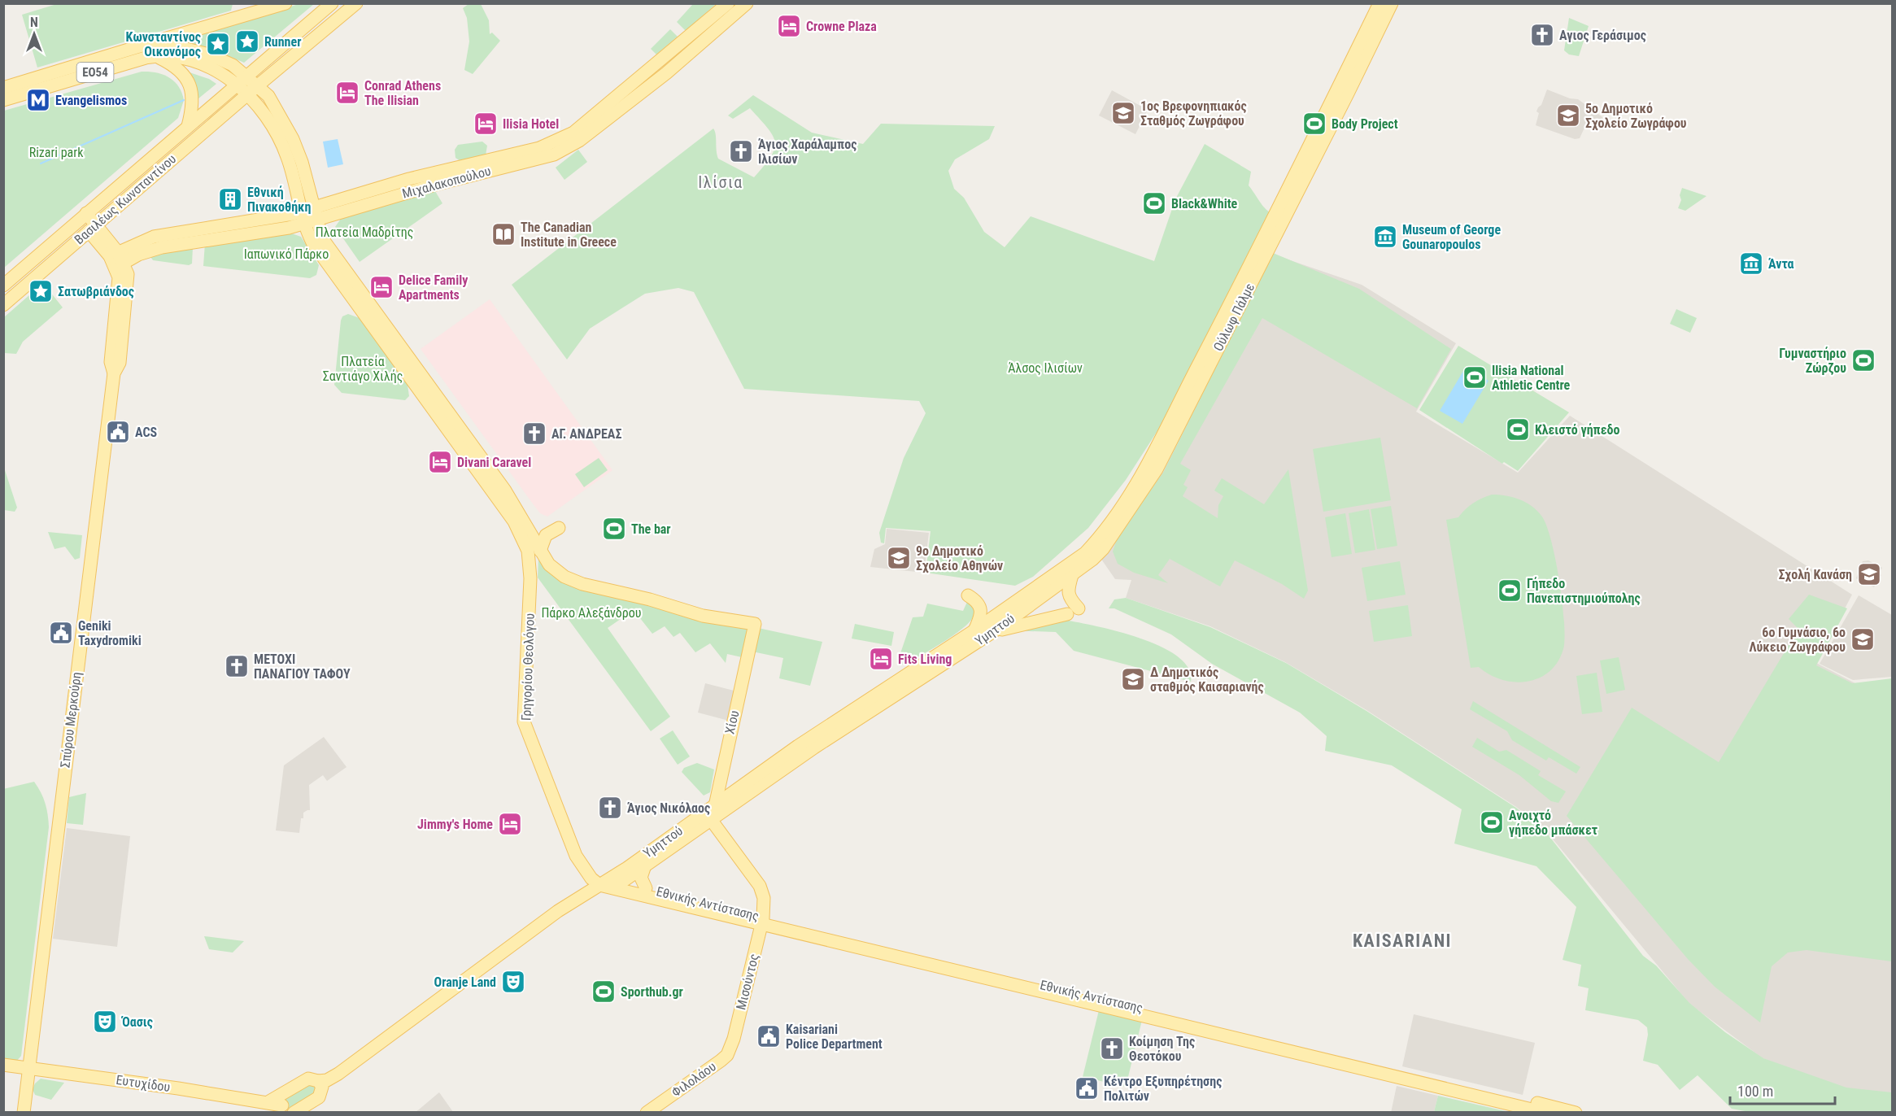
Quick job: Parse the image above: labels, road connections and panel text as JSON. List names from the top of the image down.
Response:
{
  "streets": {
    "main road": [
      "ΕΟ54",
      "Μιχαλακοπούλου",
      "Βασιλέως Κωνσταντίνου",
      "Ούλωφ Πάλμε",
      "Υμηττού",
      "Γρηγορίου Θεολόγου",
      "Σπύρου Μερκούρη",
      "Χίου",
      "Εθνικής Αντίστασης",
      "Μισούντος",
      "Φιλολάου",
      "Ευτυχίδου"
    ]
  },
  "crossings": [
    ["ΕΟ54", "Βασιλέως Κωνσταντίνου"],
    ["Μιχαλακοπούλου", "Σπύρου Μερκούρη"],
    ["Ούλωφ Πάλμε", "Υμηττού"],
    ["Υμηττού", "Γρηγορίου Θεολόγου"],
    ["Υμηττού", "Χίου"],
    ["Υμηττού", "Εθνικής Αντίστασης"],
    ["Υμηττού", "Μισούντος"],
    ["Υμηττού", "Ευτυχίδου"],
    ["Γρηγορίου Θεολόγου", "Εθνικής Αντίστασης"],
    ["Σπύρου Μερκούρη", "Ευτυχίδου"],
    ["Χίου", "Μισούντος"],
    ["Εθνικής Αντίστασης", "Μισούντος"],
    ["Μισούντος", "Φιλολάου"]
  ],
  "districts": ["Iλίσια", "KAISARIANI"],
  "parks": [
    "Rizari park",
    "Πλατεία Μαδρίτης",
    "Ιαπωνικό Πάρκο",
    "Πλατεία Σαντιάγο Χιλής",
    "Άλσος Ιλισίων",
    "Πάρκο Αλεξάνδρου"
  ],
  "places": {
    "hotel": [
      "Crowne Plaza",
      "Conrad Athens The Ilisian",
      "Ilisia Hotel",
      "Delice Family Apartments",
      "Divani Caravel",
      "Fits Living",
      "Jimmy's Home"
    ],
    "church": [
      "Αγιος Γεράσιμος",
      "Άγιος Χαράλαμπος Ιλισίων",
      "ΑΓ. ΑΝΔΡΕΑΣ",
      "ΜΕΤΟΧΙ ΠΑΝΑΓΙΟΥ ΤΑΦΟΥ",
      "Άγιος Νικόλαος",
      "Κοίμηση Της Θεοτόκου"
    ],
    "place": ["Runner", "Κωνσταντίνος Οικονόμος", "Σατωβριάνδος"],
    "metro station": ["Evangelismos"],
    "school or university": [
      "1ος Βρεφονηπιακός Σταθμός Ζωγράφου",
      "5ο Δημοτικό Σχολείο Ζωγράφου",
      "9ο Δημοτικό Σχολείο Αθηνών",
      "Σχολή Κανάση",
      "6ο Γυμνάσιο, 6ο Λύκειο Ζωγράφου",
      "Δ Δημοτικός σταθμός Καισαριανής"
    ],
    "sports": [
      "Body Project",
      "Black&White",
      "Γυμναστήριο Ζώρζου",
      "Ilisia National Athletic Centre",
      "Κλειστό γήπεδο",
      "The bar",
      "Γήπεδο Πανεπιστημιούπολης",
      "Ανοιχτό γήπεδο μπάσκετ",
      "Sporthub.gr"
    ],
    "building": ["Εθνική Πινακοθήκη"],
    "library": ["The Canadian Institute in Greece"],
    "museum": ["Museum of George Gounaropoulos", "Άντα"],
    "public building": [
      "ACS",
      "Geniki Taxydromiki",
      "Kaisariani Police Department",
      "Κέντρο Εξυπηρέτησης Πολιτών"
    ],
    "theatre": ["Oranje Land", "Όασις"]
  },
  "scale_bar": "100 m",
  "north": "top"
}
